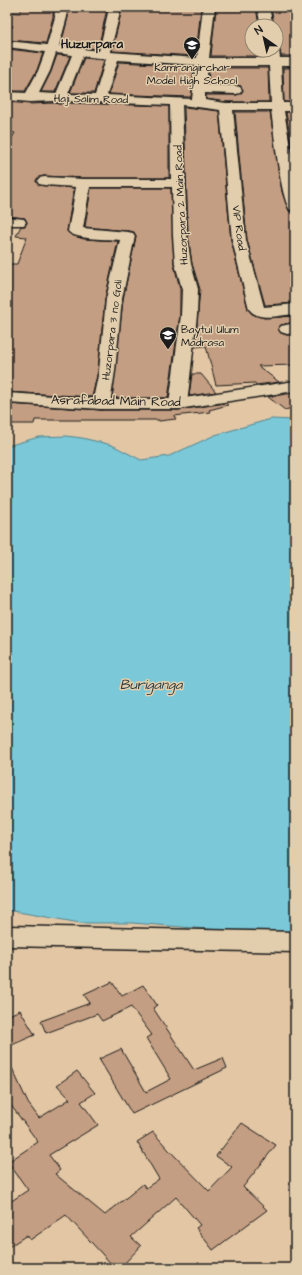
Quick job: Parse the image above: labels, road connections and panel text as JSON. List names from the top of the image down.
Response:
{
  "streets": {
    "street": [
      "Haji Salim Road",
      "Huzorpara 2 Main Road",
      "VIP Road",
      "Huzorpara 3 no Goli",
      "Asrafabad Main Road"
    ]
  },
  "crossings": [
    ["Haji Salim Road", "Huzorpara 2 Main Road"],
    ["Haji Salim Road", "VIP Road"],
    ["Huzorpara 2 Main Road", "Asrafabad Main Road"],
    ["Huzorpara 3 no Goli", "Asrafabad Main Road"]
  ],
  "districts": ["Huzurpara"],
  "water": ["Buriganga"],
  "places": {
    "school or university": ["Kamrangirchar Model High School", "Baytul Ulum Madrasa"]
  },
  "north": "top left"
}
